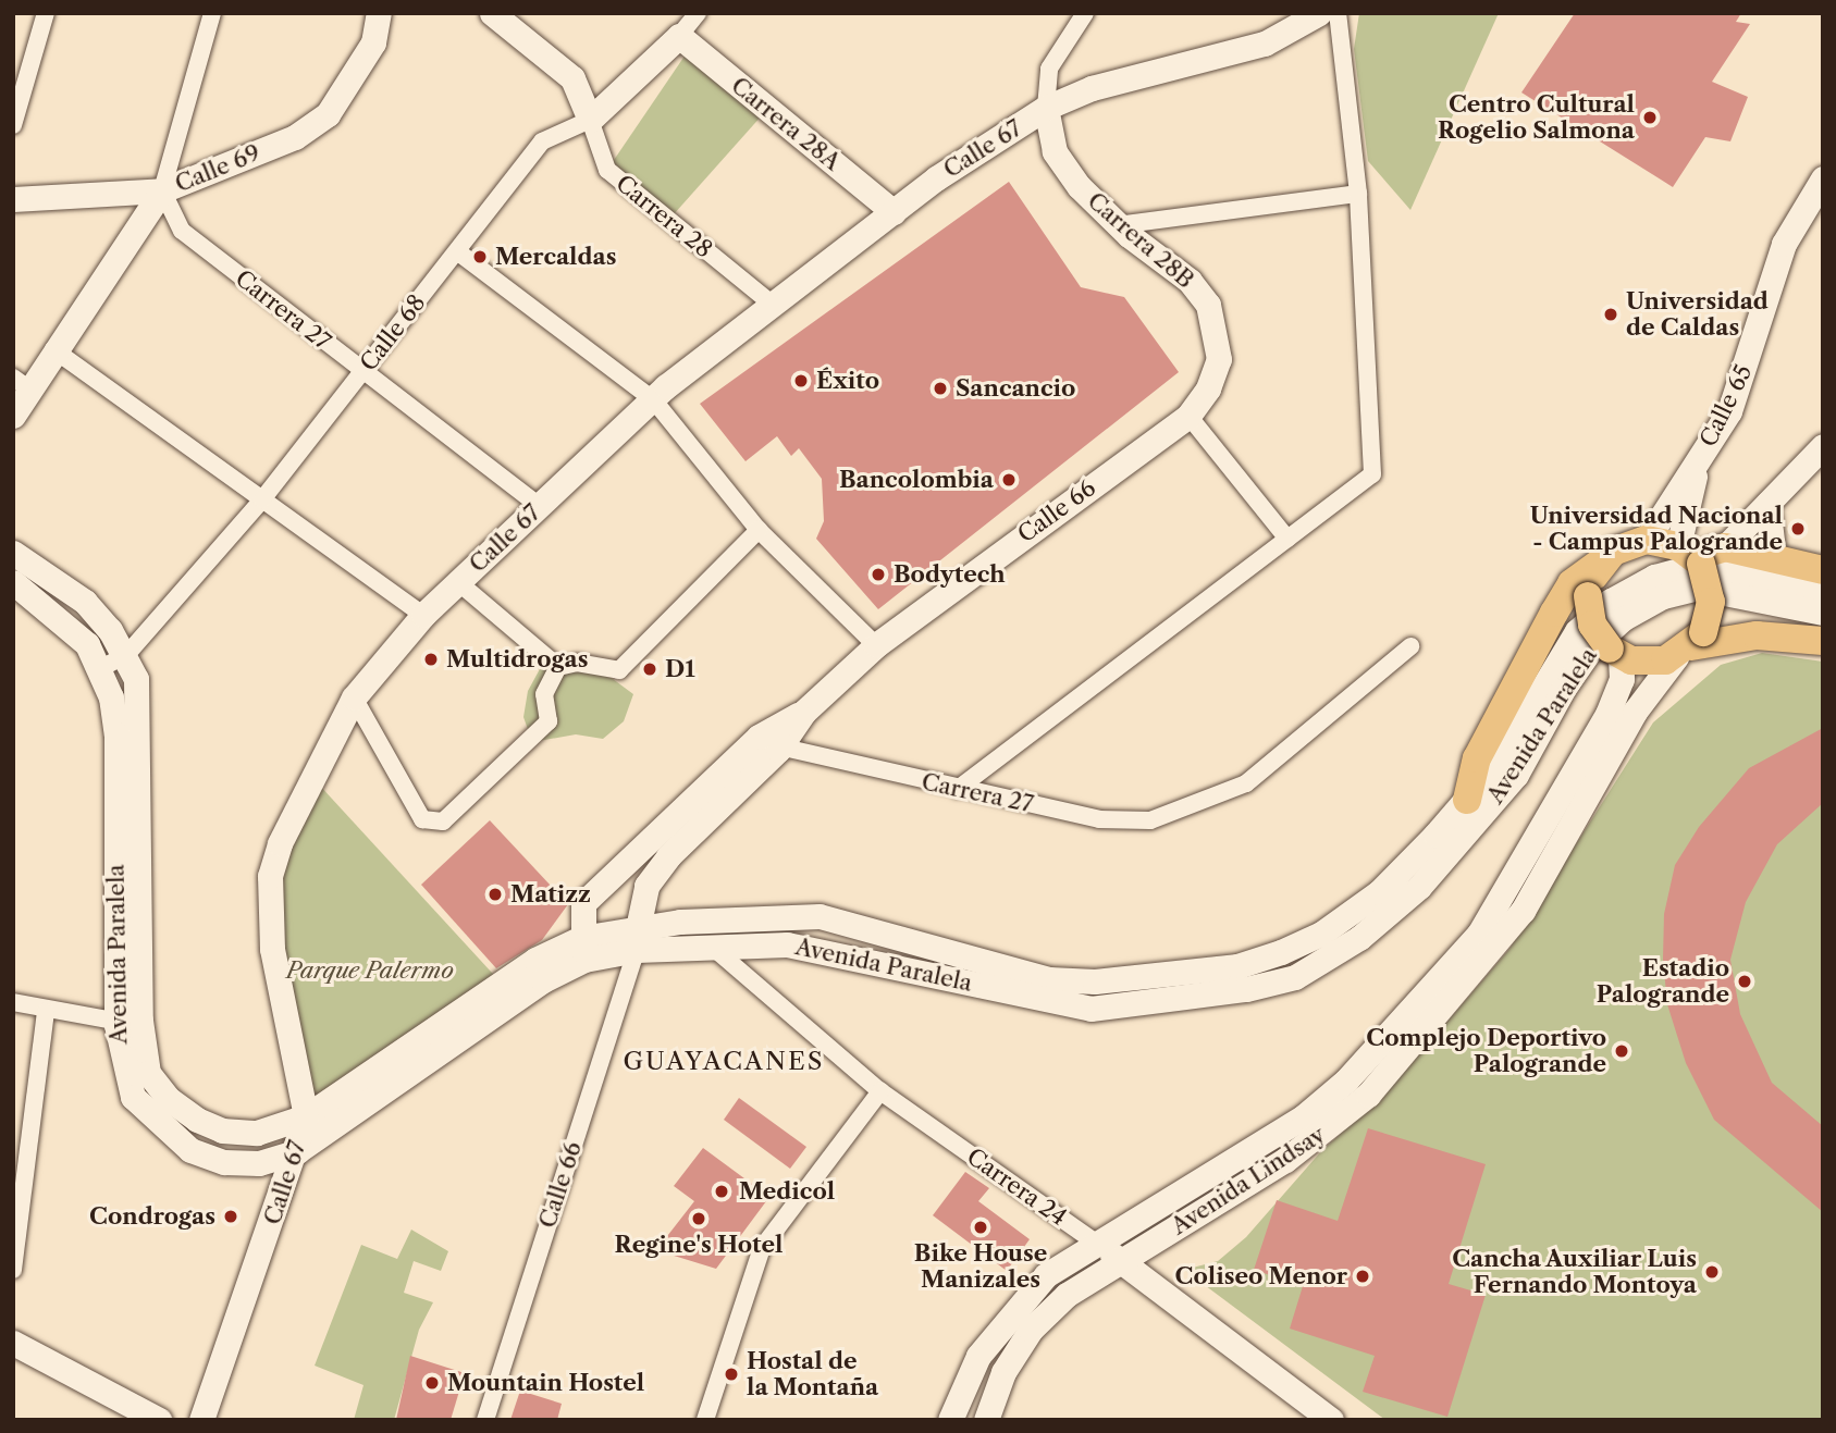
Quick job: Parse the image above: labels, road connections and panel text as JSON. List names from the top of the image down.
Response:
{
  "streets": {
    "street": [
      "Carrera 28A",
      "Calle 67",
      "Calle 69",
      "Carrera 28",
      "Carrera 28B",
      "Carrera 27",
      "Calle 68",
      "Calle 65",
      "Calle 66",
      "Avenida Paralela",
      "Avenida Lindsay",
      "Carrera 24"
    ]
  },
  "crossings": [
    ["Carrera 28A", "Calle 67"],
    ["Carrera 28A", "Calle 68"],
    ["Calle 67", "Carrera 28"],
    ["Calle 67", "Carrera 28B"],
    ["Calle 67", "Carrera 27"],
    ["Calle 67", "Avenida Paralela"],
    ["Calle 69", "Carrera 27"],
    ["Carrera 28", "Calle 68"],
    ["Carrera 28B", "Calle 66"],
    ["Carrera 27", "Calle 68"],
    ["Carrera 27", "Calle 66"],
    ["Calle 68", "Avenida Paralela"],
    ["Calle 66", "Avenida Paralela"],
    ["Avenida Paralela", "Carrera 24"],
    ["Avenida Lindsay", "Carrera 24"]
  ],
  "districts": ["GUAYACANES"],
  "parks": ["Parque Palermo"],
  "places": [
    "Centro Cultural Rogelio Salmona",
    "Mercaldas",
    "Universidad de Caldas",
    "Éxito",
    "Sancancio",
    "Bancolombia",
    "Universidad Nacional - Campus Palogrande",
    "Bodytech",
    "Multidrogas",
    "D1",
    "Matizz",
    "Estadio Palogrande",
    "Complejo Deportivo Palogrande",
    "Medicol",
    "Condrogas",
    "Regine's Hotel",
    "Bike House Manizales",
    "Cancha Auxiliar Luis Fernando Montoya",
    "Coliseo Menor",
    "Hostal de la Montaña",
    "Mountain Hostel"
  ]
}
